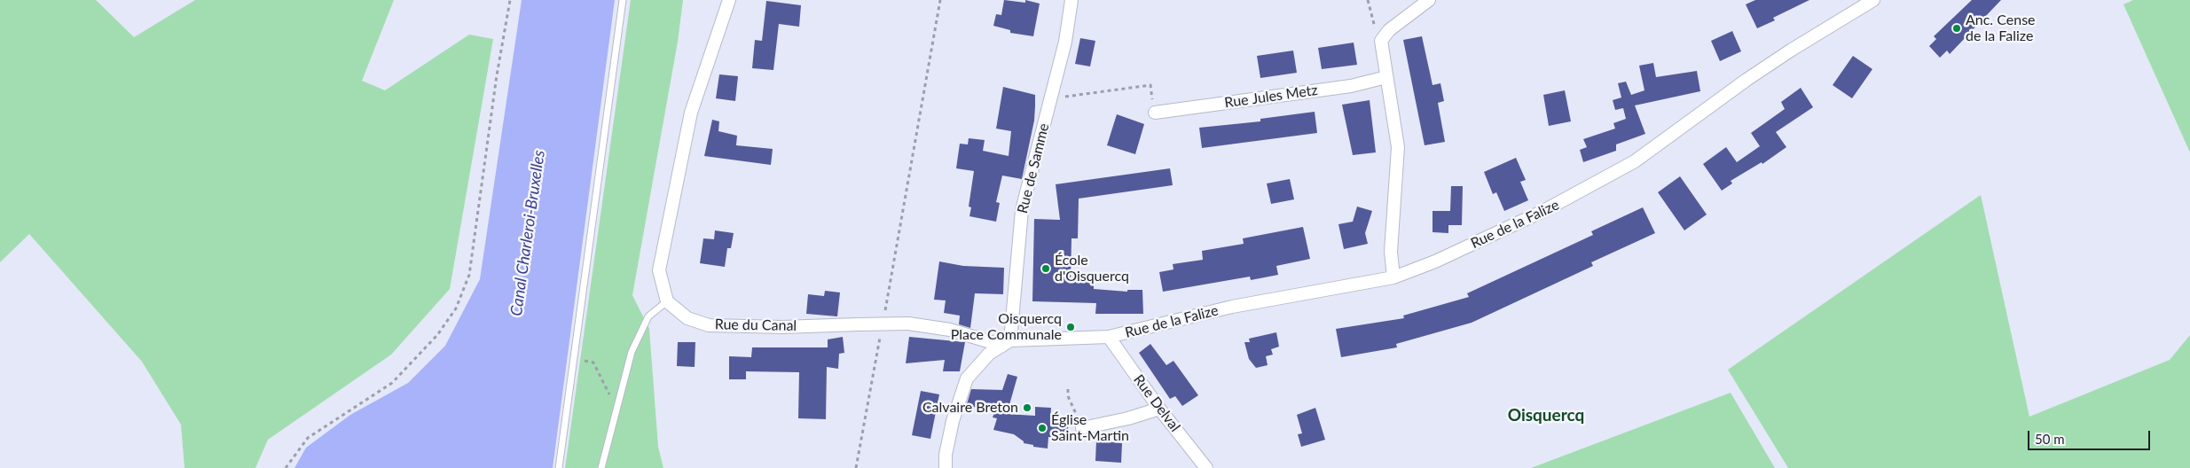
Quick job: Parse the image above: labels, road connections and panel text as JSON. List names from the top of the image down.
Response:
{
  "streets": {
    "street": [
      "Rue Jules Metz",
      "Rue de Samme",
      "Rue de la Falize",
      "Rue du Canal",
      "Rue Delval"
    ]
  },
  "crossings": [
    ["Rue de Samme", "Rue de la Falize"],
    ["Rue de Samme", "Rue du Canal"],
    ["Rue de la Falize", "Rue du Canal"],
    ["Rue de la Falize", "Rue Delval"]
  ],
  "districts": ["Oisquercq"],
  "water": ["Canal Charleroi-Bruxelles"],
  "places": [
    "Anc. Cense de la Falize",
    "École d'Oisquercq",
    "Oisquercq Place Communale",
    "Calvaire Breton",
    "Église Saint-Martin"
  ],
  "scale_bar": "50 m"
}
